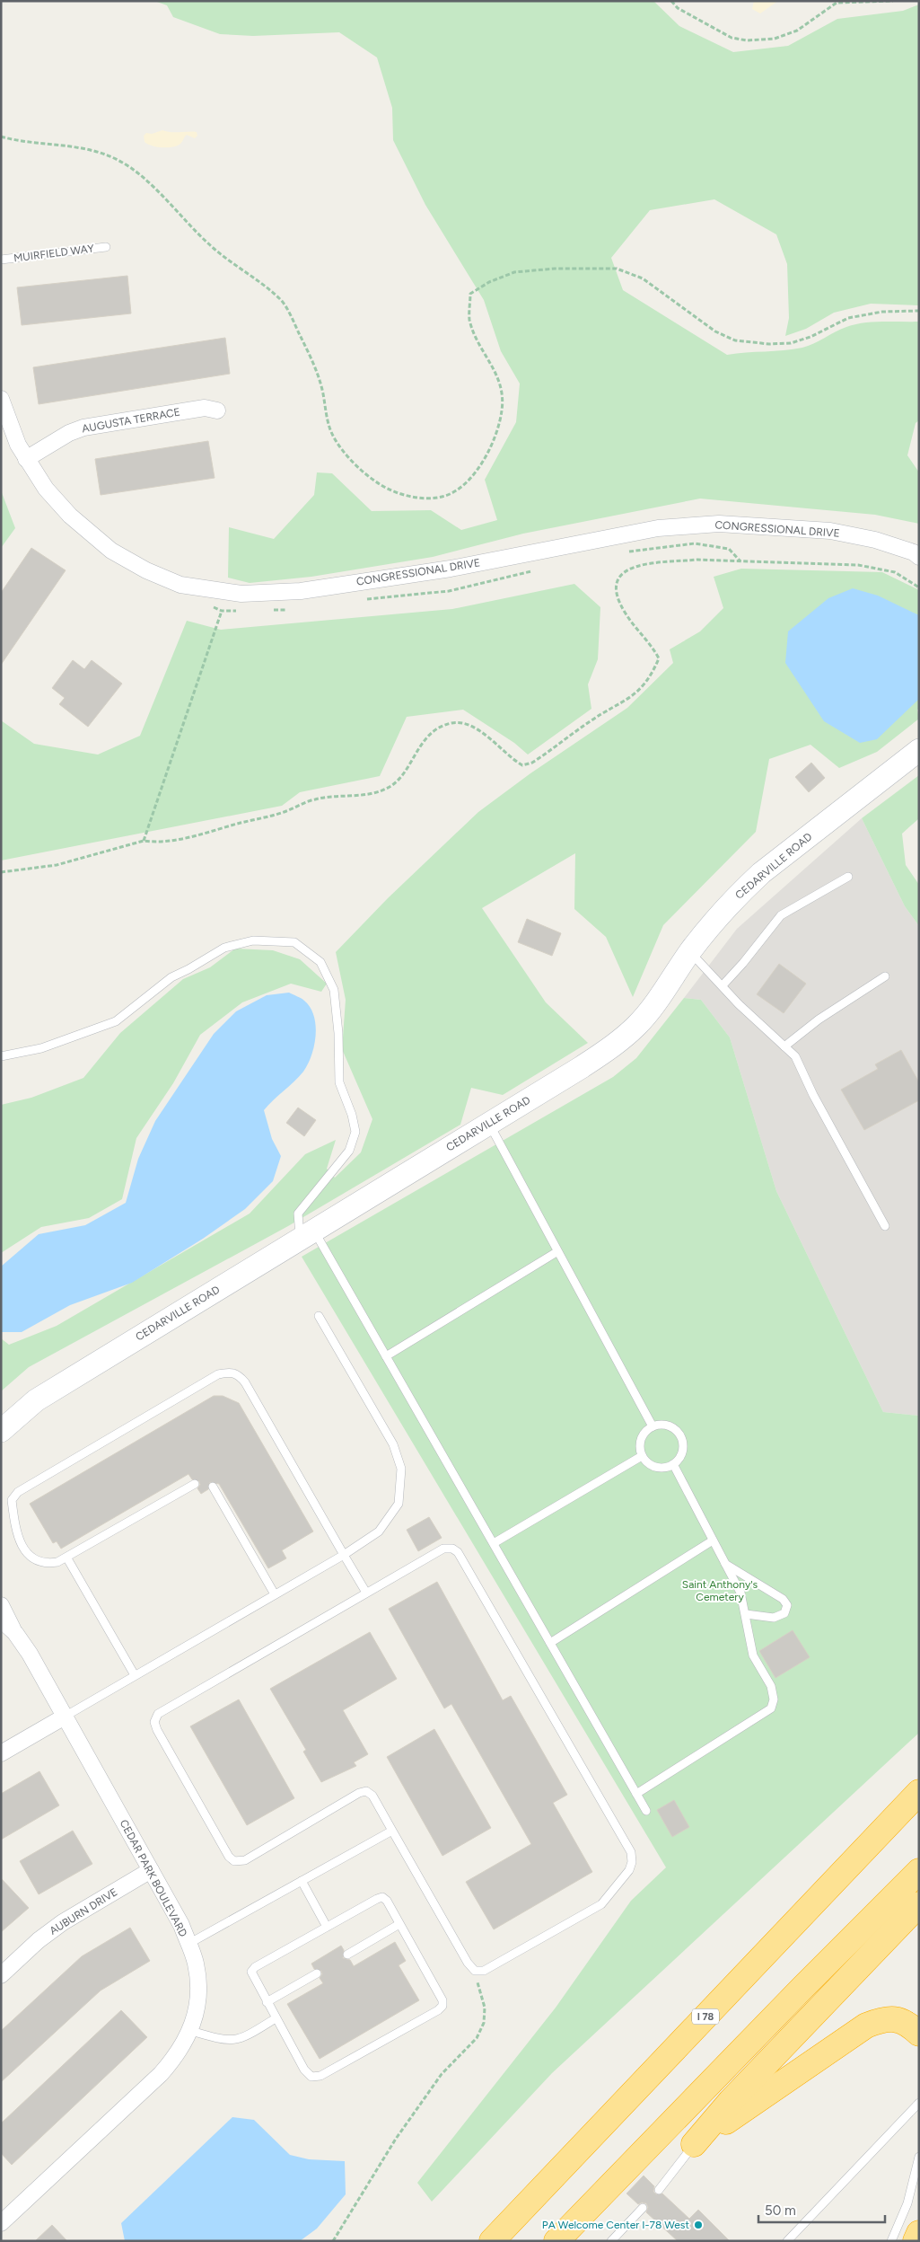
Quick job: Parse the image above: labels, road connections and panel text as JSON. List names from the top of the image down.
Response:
{
  "streets": {
    "highway": ["I 78"],
    "main road": ["CEDARVILLE ROAD"],
    "street": [
      "AUGUSTA TERRACE",
      "CONGRESSIONAL DRIVE",
      "CEDAR PARK BOULEVARD",
      "AUBURN DRIVE"
    ],
    "lane": ["MUIRFIELD WAY"]
  },
  "crossings": [
    ["AUGUSTA TERRACE", "CONGRESSIONAL DRIVE"],
    ["CEDAR PARK BOULEVARD", "AUBURN DRIVE"]
  ],
  "parks": ["Saint Anthony's Cemetery"],
  "places": ["PA Welcome Center I-78 West"],
  "scale_bar": "50 m"
}
